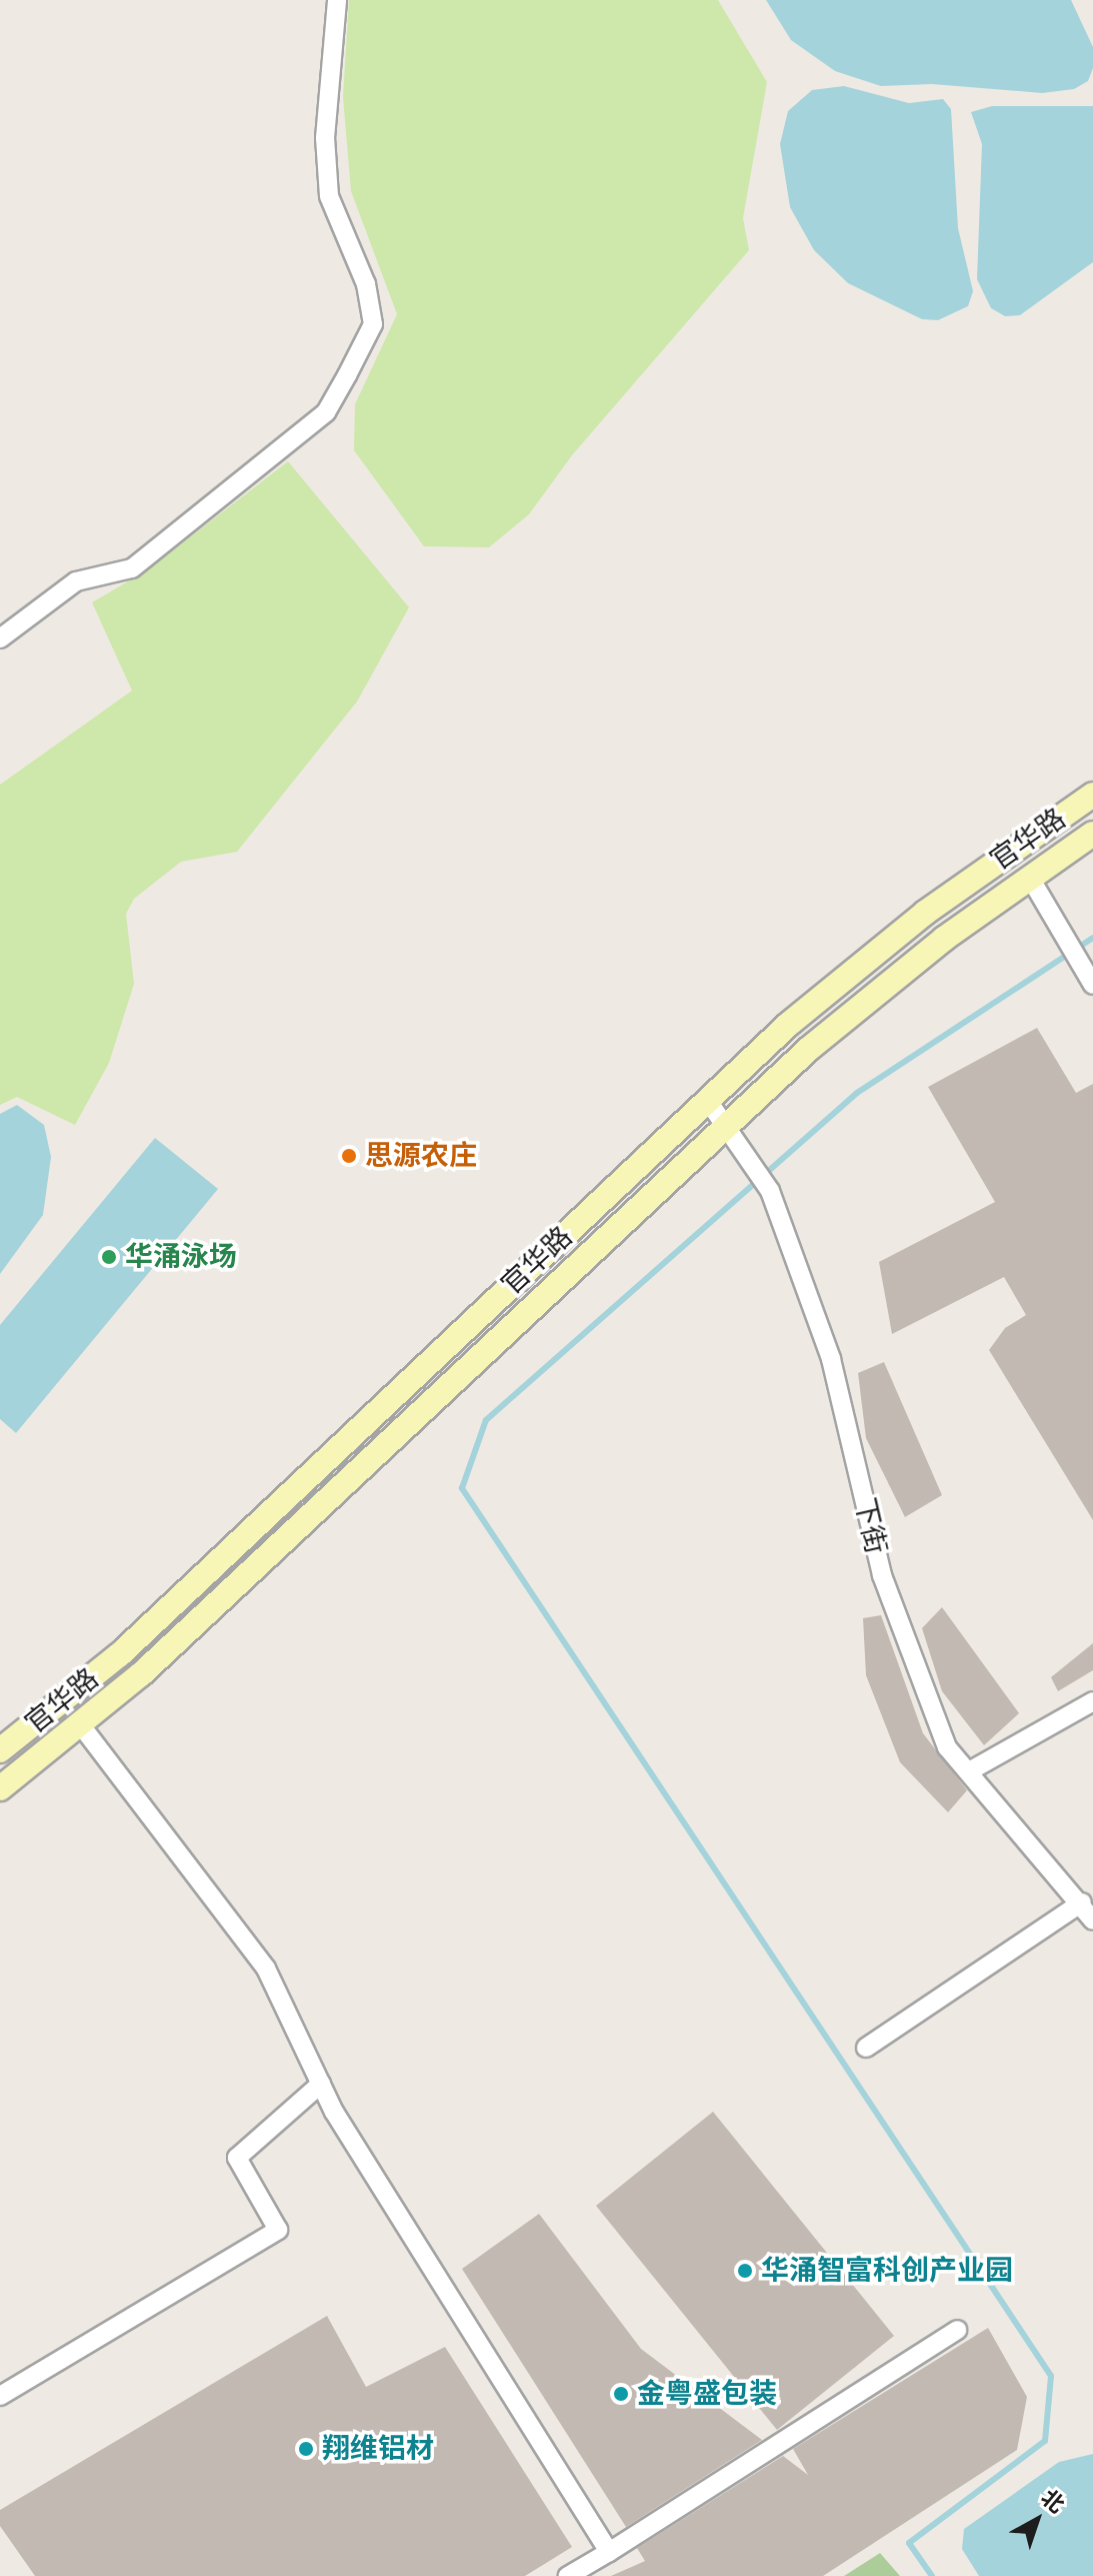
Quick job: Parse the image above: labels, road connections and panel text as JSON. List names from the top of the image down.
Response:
{
  "streets": {
    "main road": ["官华路"],
    "street": ["下街"]
  },
  "crossings": [
    ["官华路", "下街"]
  ],
  "places": [
    "思源农庄",
    "华涌泳场",
    "华涌智富科创产业园",
    "金粤盛包装",
    "翔维铝材"
  ],
  "north": "top right"
}
